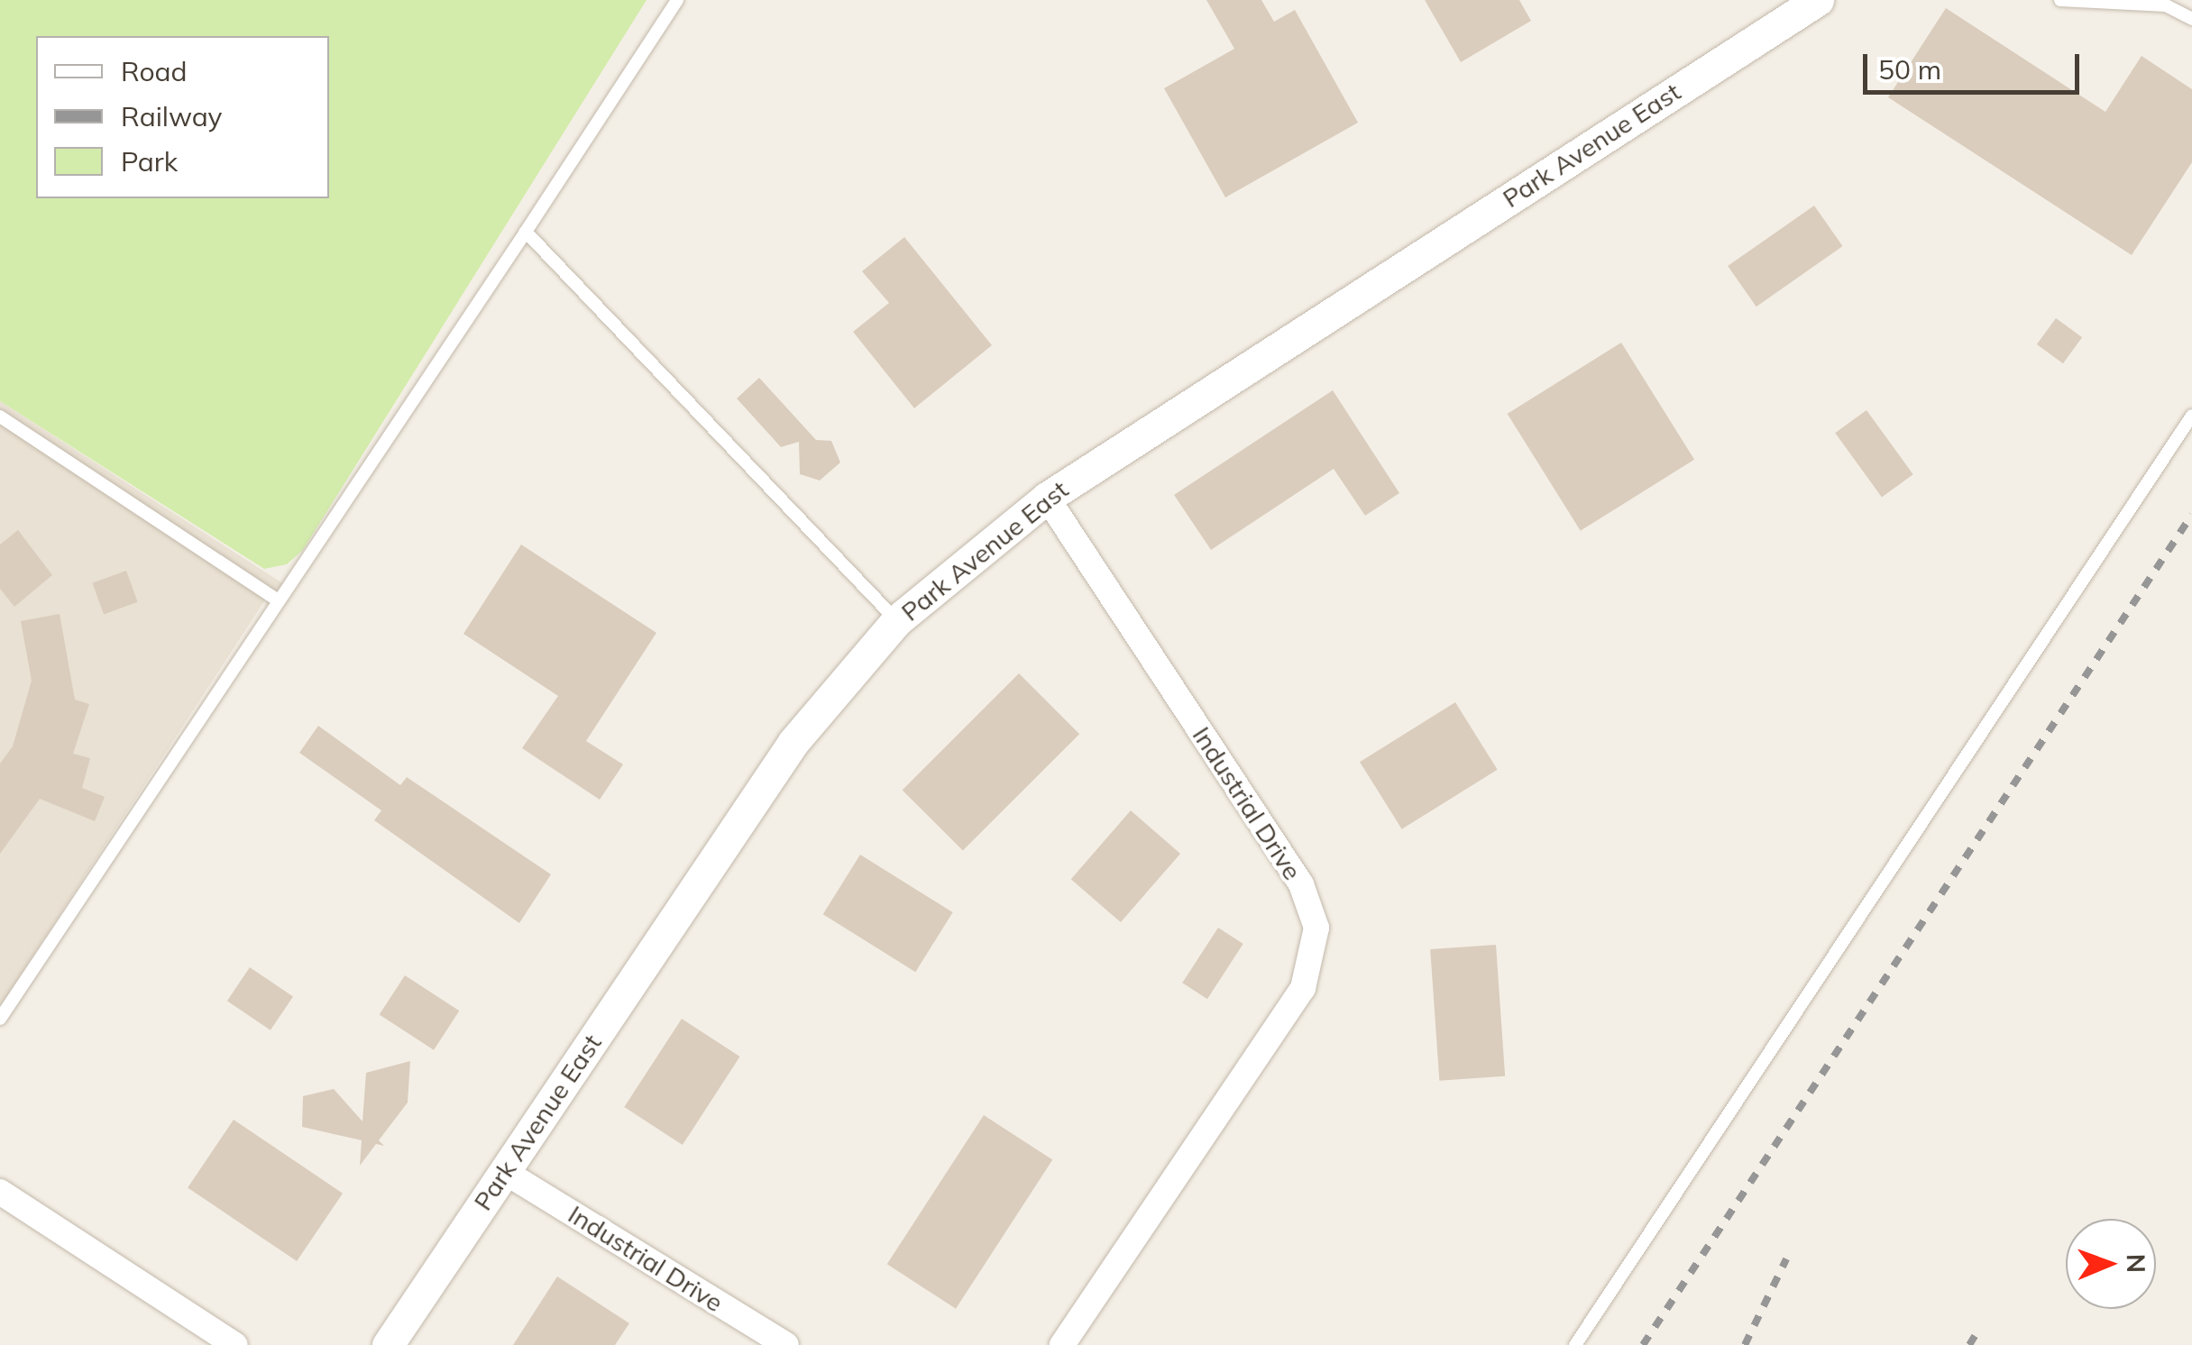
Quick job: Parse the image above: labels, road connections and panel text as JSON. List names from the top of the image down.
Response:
{
  "streets": {
    "street": ["Park Avenue East", "Industrial Drive"]
  },
  "crossings": [
    ["Park Avenue East", "Industrial Drive"]
  ],
  "legend": ["Road", "Railway", "Park"],
  "scale_bar": "50 m",
  "north": "right"
}
